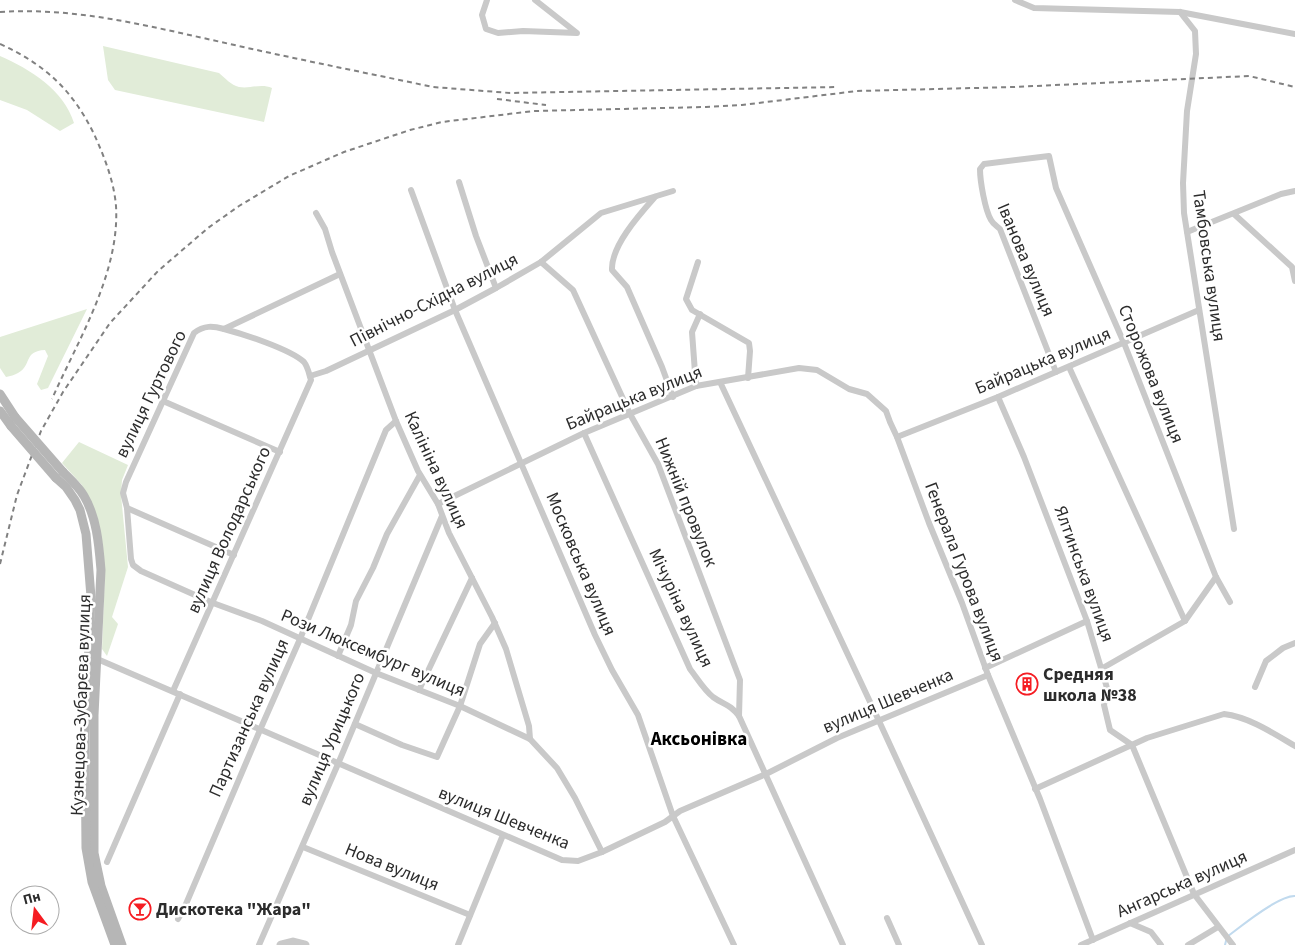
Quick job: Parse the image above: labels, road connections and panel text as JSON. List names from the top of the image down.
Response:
{
  "streets": {
    "main road": ["Кузнецова-Зубарєва вулиця"],
    "street": [
      "Іванова вулиця",
      "Тамбовська вулиця",
      "Північно-Східна вулиця",
      "Байрацька вулиця",
      "Сторожова вулиця",
      "вулиця Гуртового",
      "Калініна вулиця",
      "Нижній провулок",
      "вулиця Володарського",
      "Московська вулиця",
      "Генерала Гурова вулиця",
      "Ялтинська вулиця",
      "Мічуріна вулиця",
      "Рози Люксембург вулиця",
      "вулиця Шевченка",
      "Партизанська вулиця",
      "вулиця Урицького",
      "Нова вулиця",
      "Ангарська вулиця"
    ]
  },
  "crossings": [
    ["Іванова вулиця", "Байрацька вулиця"],
    ["Іванова вулиця", "Сторожова вулиця"],
    ["Тамбовська вулиця", "Байрацька вулиця"],
    ["Північно-Східна вулиця", "Калініна вулиця"],
    ["Північно-Східна вулиця", "Нижній провулок"],
    ["Північно-Східна вулиця", "вулиця Володарського"],
    ["Північно-Східна вулиця", "Московська вулиця"],
    ["Байрацька вулиця", "Сторожова вулиця"],
    ["Байрацька вулиця", "Калініна вулиця"],
    ["Байрацька вулиця", "Нижній провулок"],
    ["Байрацька вулиця", "Московська вулиця"],
    ["Байрацька вулиця", "Генерала Гурова вулиця"],
    ["Байрацька вулиця", "Ялтинська вулиця"],
    ["Байрацька вулиця", "Мічуріна вулиця"],
    ["вулиця Гуртового", "Калініна вулиця"],
    ["вулиця Гуртового", "Рози Люксембург вулиця"],
    ["Калініна вулиця", "Рози Люксембург вулиця"],
    ["Калініна вулиця", "Партизанська вулиця"],
    ["Калініна вулиця", "вулиця Урицького"],
    ["Нижній провулок", "Мічуріна вулиця"],
    ["вулиця Володарського", "Рози Люксембург вулиця"],
    ["вулиця Володарського", "вулиця Шевченка"],
    ["Московська вулиця", "вулиця Шевченка"],
    ["Генерала Гурова вулиця", "вулиця Шевченка"],
    ["Генерала Гурова вулиця", "Ангарська вулиця"],
    ["Мічуріна вулиця", "вулиця Шевченка"],
    ["Рози Люксембург вулиця", "вулиця Шевченка"],
    ["Рози Люксембург вулиця", "Партизанська вулиця"],
    ["Рози Люксембург вулиця", "вулиця Урицького"],
    ["вулиця Шевченка", "Кузнецова-Зубарєва вулиця"],
    ["вулиця Шевченка", "Партизанська вулиця"],
    ["вулиця Шевченка", "вулиця Урицького"],
    ["вулиця Урицького", "Нова вулиця"]
  ],
  "districts": ["Аксьонівка"],
  "places": {
    "building": ["Средняя школа №38"],
    "bar": ["Дискотека \"Жара\""]
  },
  "north": "top"
}
